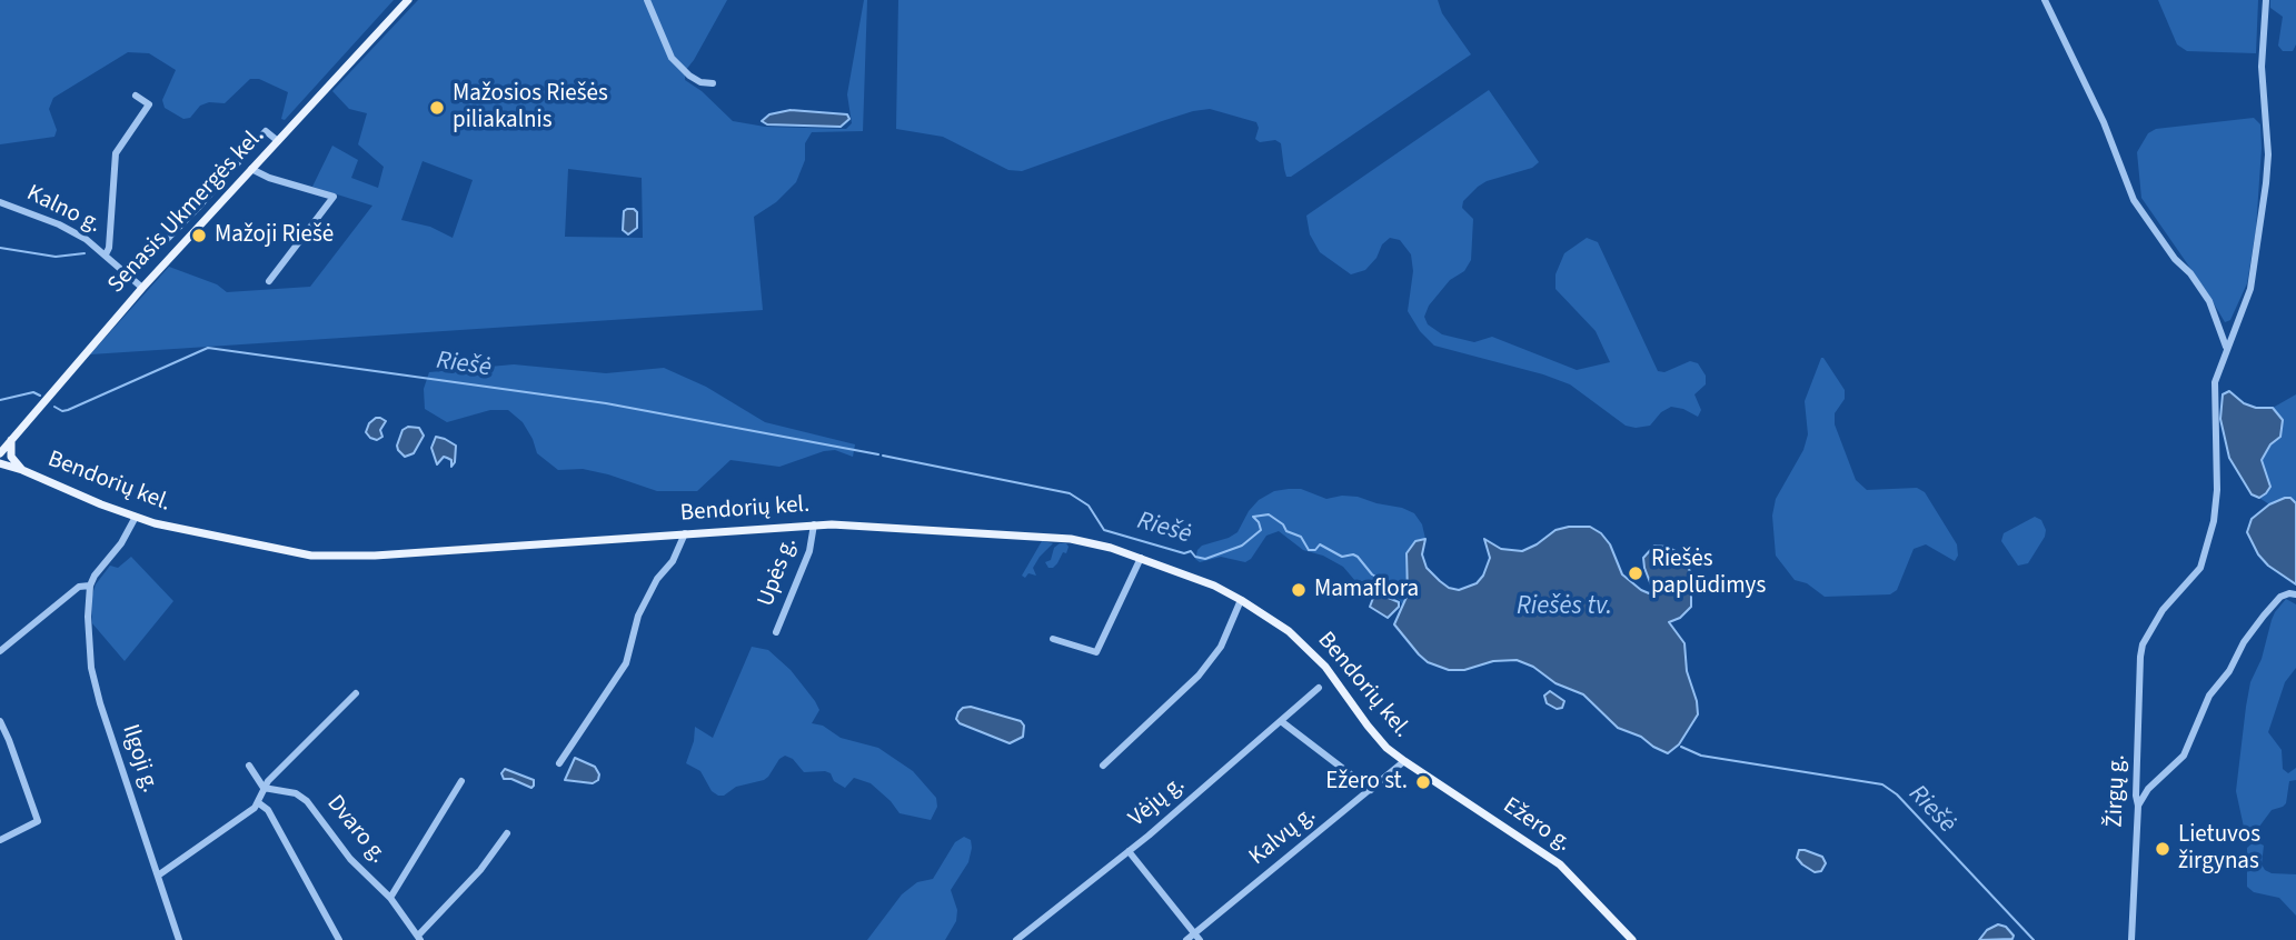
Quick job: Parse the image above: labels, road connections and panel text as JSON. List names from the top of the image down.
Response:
{
  "streets": {
    "main road": ["Senasis Ukmergės kel.", "Bendorių kel.", "Ežero g."],
    "street": [
      "Kalno g.",
      "Upės g.",
      "Ilgoji g.",
      "Žirgų g.",
      "Vėjų g.",
      "Dvaro g.",
      "Kalvų g."
    ]
  },
  "crossings": [
    ["Kalno g.", "Senasis Ukmergės kel."],
    ["Bendorių kel.", "Upės g."],
    ["Bendorių kel.", "Ežero g."],
    ["Bendorių kel.", "Kalvų g."],
    ["Ežero g.", "Kalvų g."]
  ],
  "water": ["Riešė", "Riešės tv."],
  "places": [
    "Mažosios Riešės piliakalnis",
    "Mažoji Riešė",
    "Riešės paplūdimys",
    "Mamaflora",
    "Ežero st.",
    "Lietuvos žirgynas"
  ]
}
